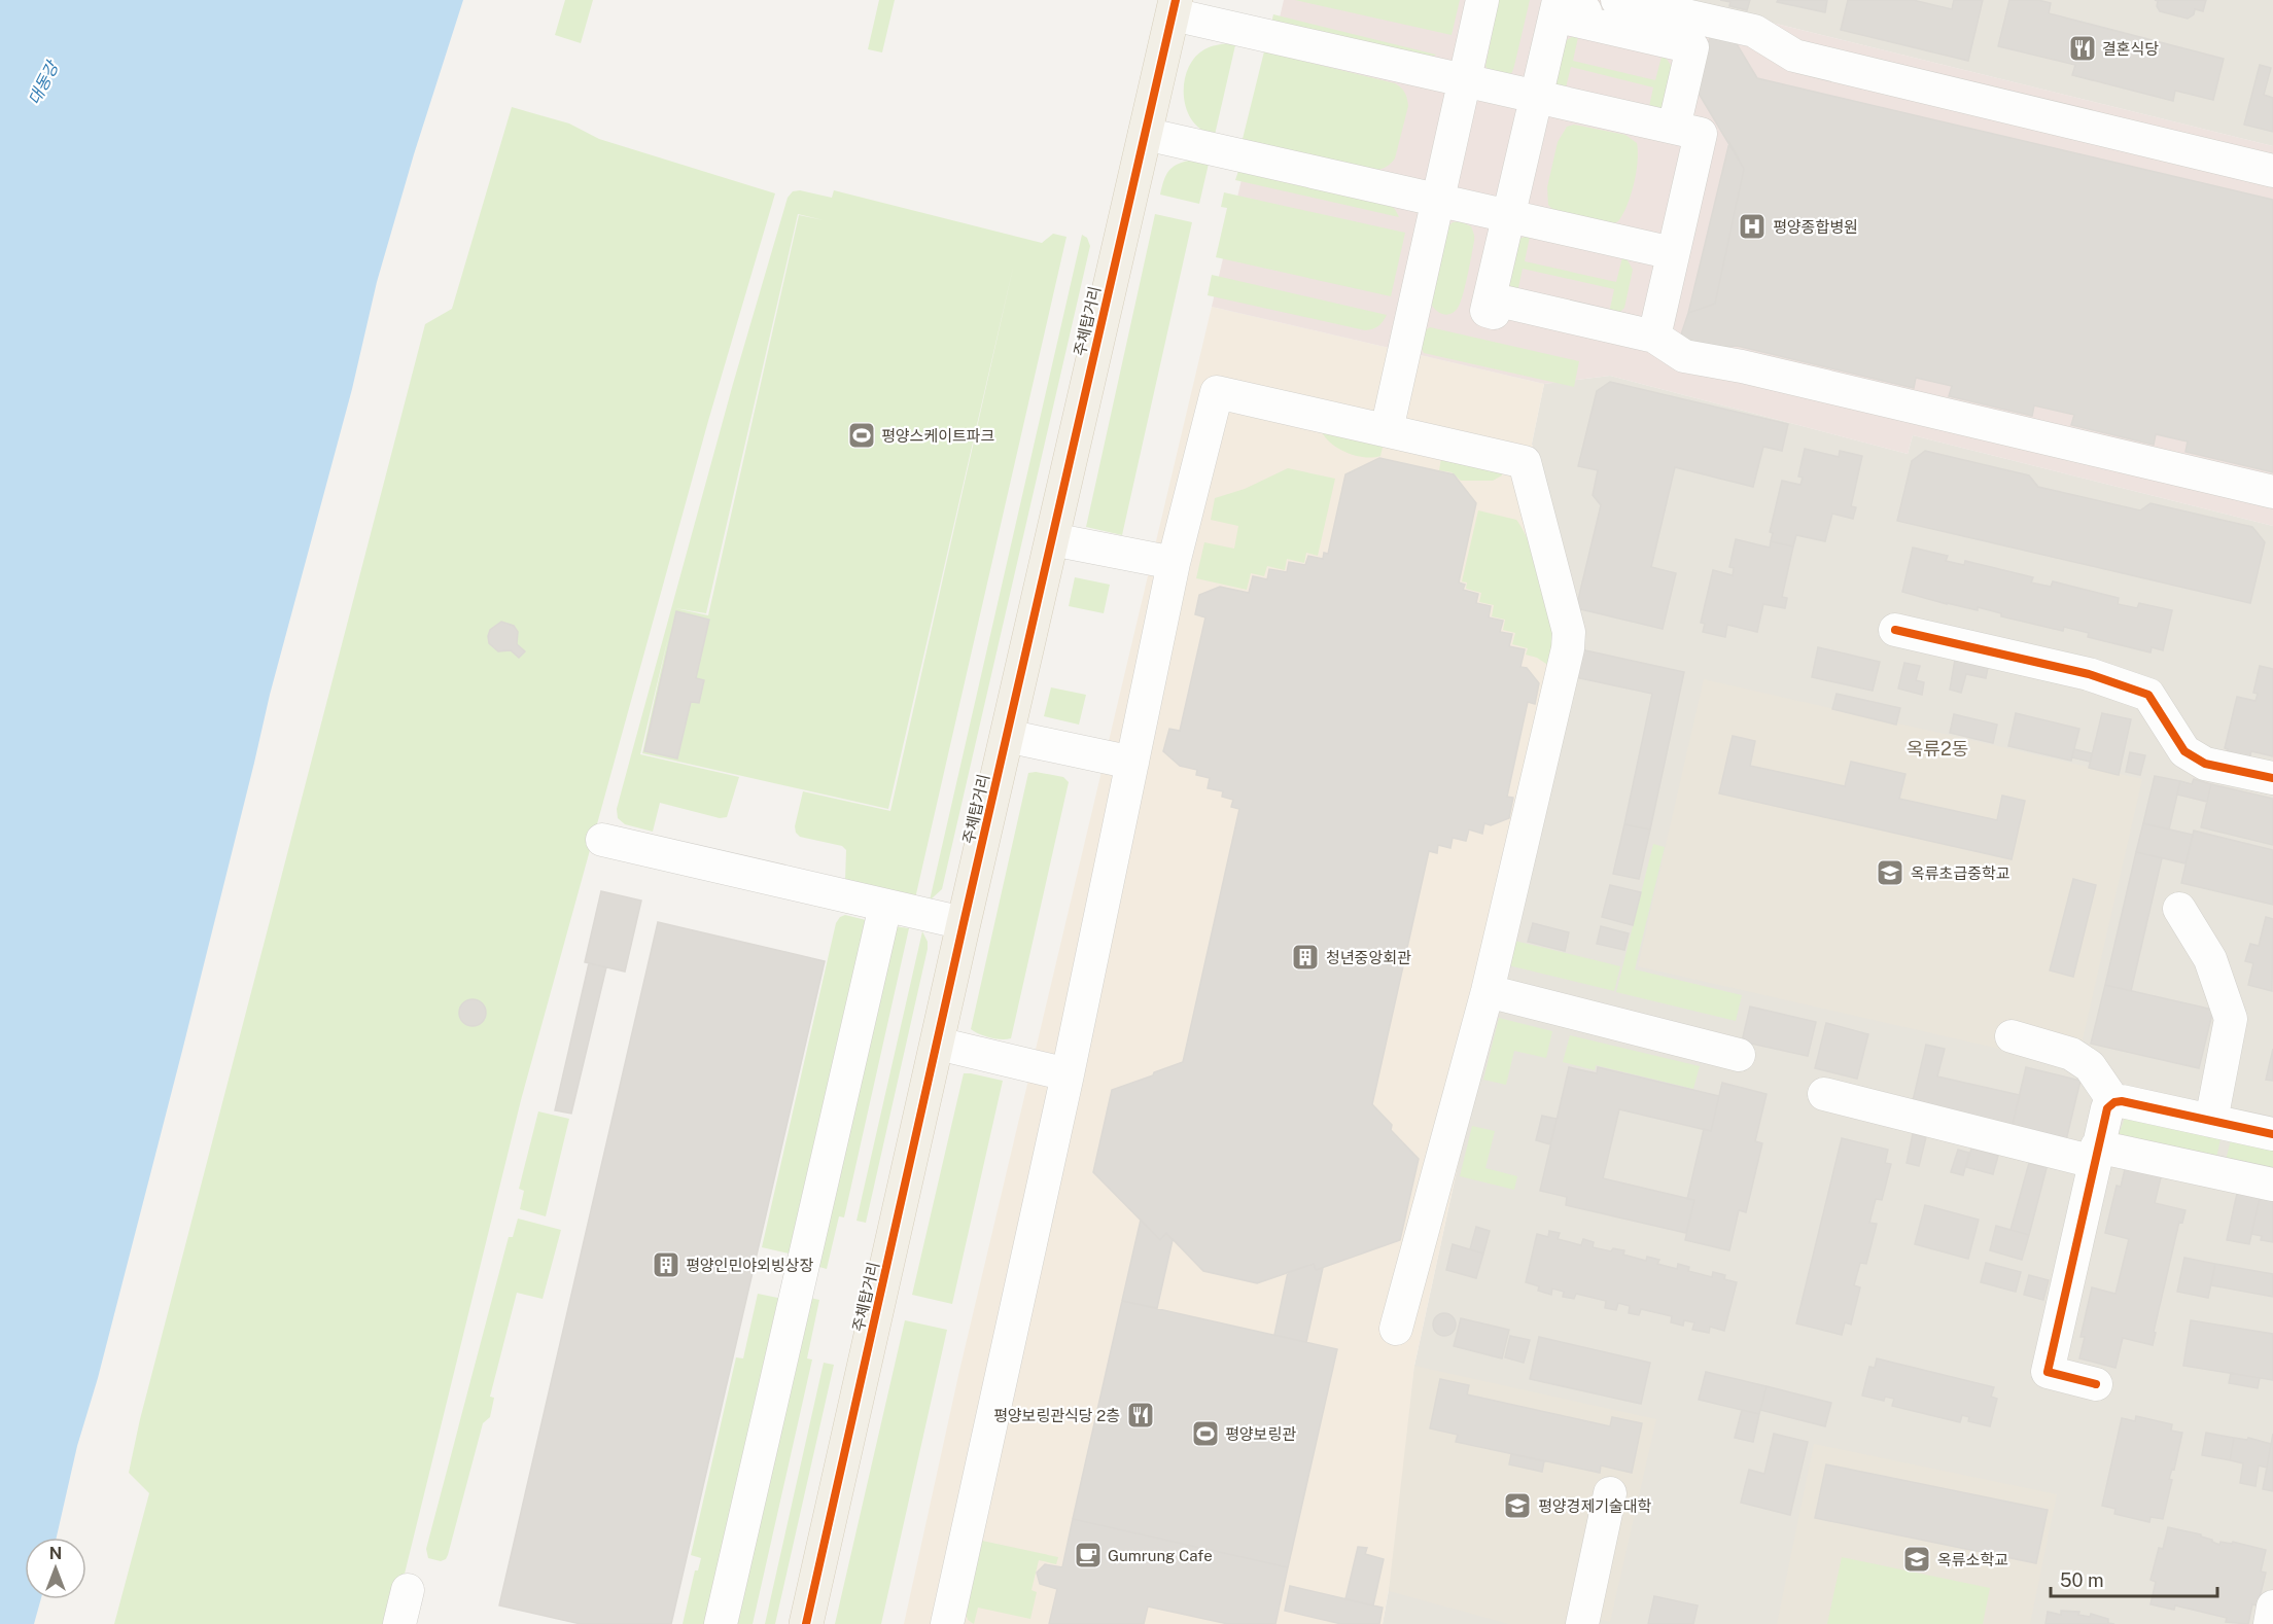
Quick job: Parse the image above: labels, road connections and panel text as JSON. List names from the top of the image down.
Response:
{
  "streets": {
    "main road": ["주체탑거리"]
  },
  "districts": ["옥류2동"],
  "water": ["대동강"],
  "places": {
    "restaurant": ["결혼식당", "평양보링관식당 2층"],
    "hospital": ["평양종합병원"],
    "sports": ["평양스케이트파크", "평양보링관"],
    "school or university": ["옥류초급중학교", "평양경제기술대학", "옥류소학교"],
    "building": ["청년중앙회관", "평양인민야외빙상장"],
    "cafe": ["Gumrung Cafe"]
  },
  "scale_bar": "50 m",
  "north": "top"
}
